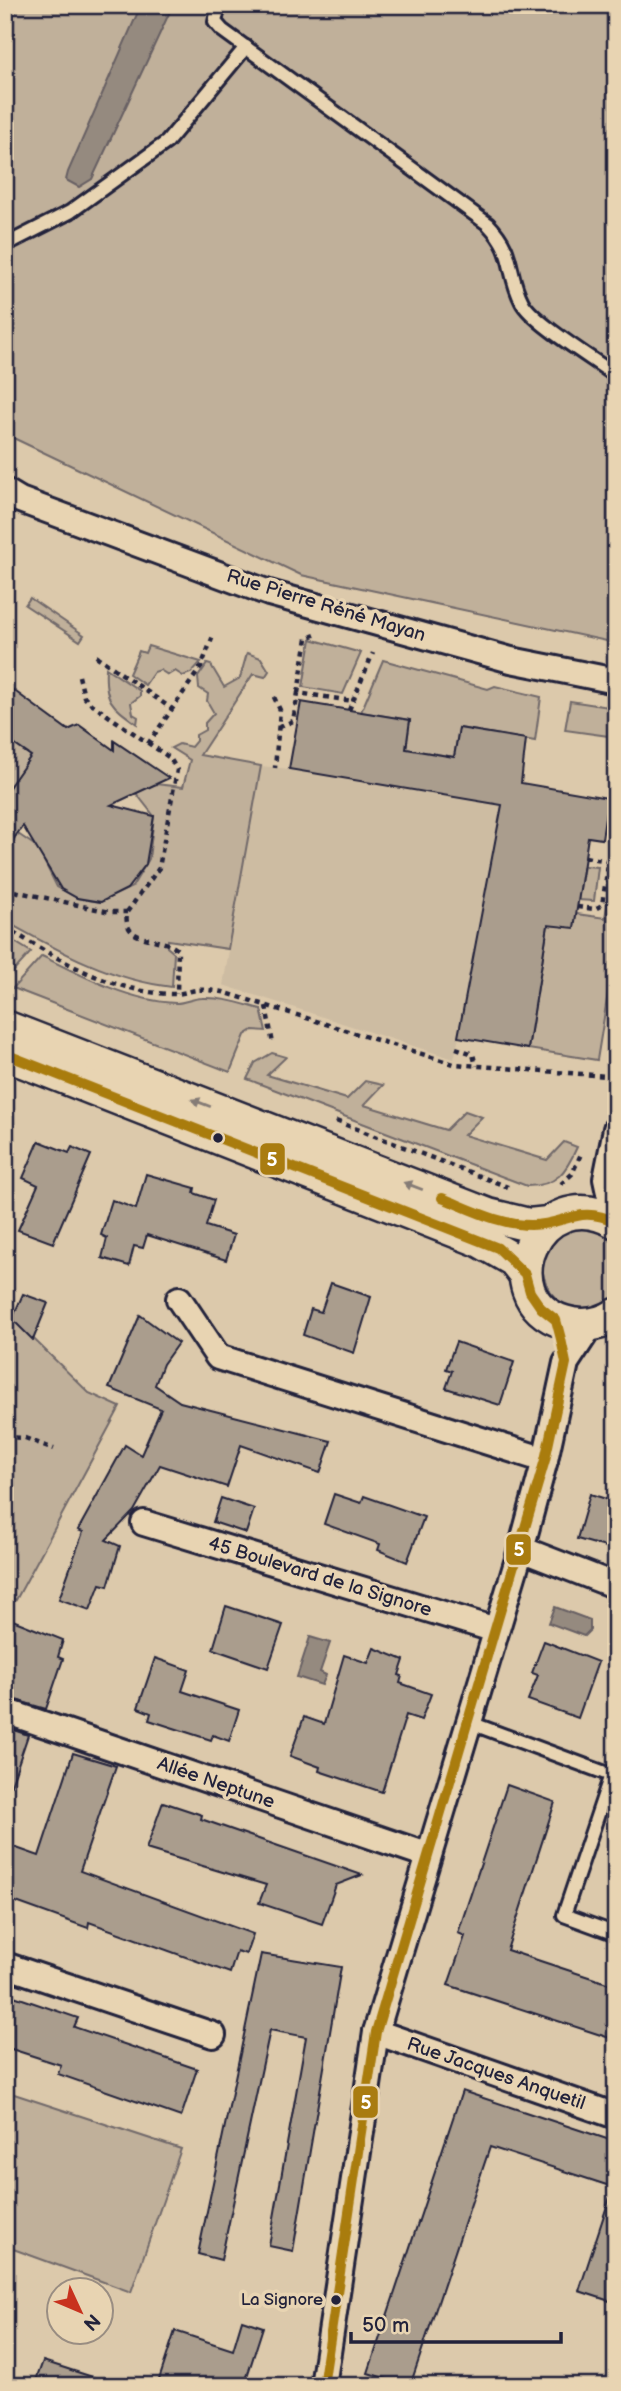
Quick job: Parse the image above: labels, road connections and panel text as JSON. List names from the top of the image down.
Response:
{
  "streets": {
    "street": [
      "Rue Pierre Réné Mayan",
      "45 Boulevard de la Signore",
      "Allée Neptune",
      "Rue Jacques Anquetil"
    ]
  },
  "places": ["La Signore"],
  "lines": ["transit line 5"],
  "scale_bar": "50 m",
  "north": "bottom right"
}
